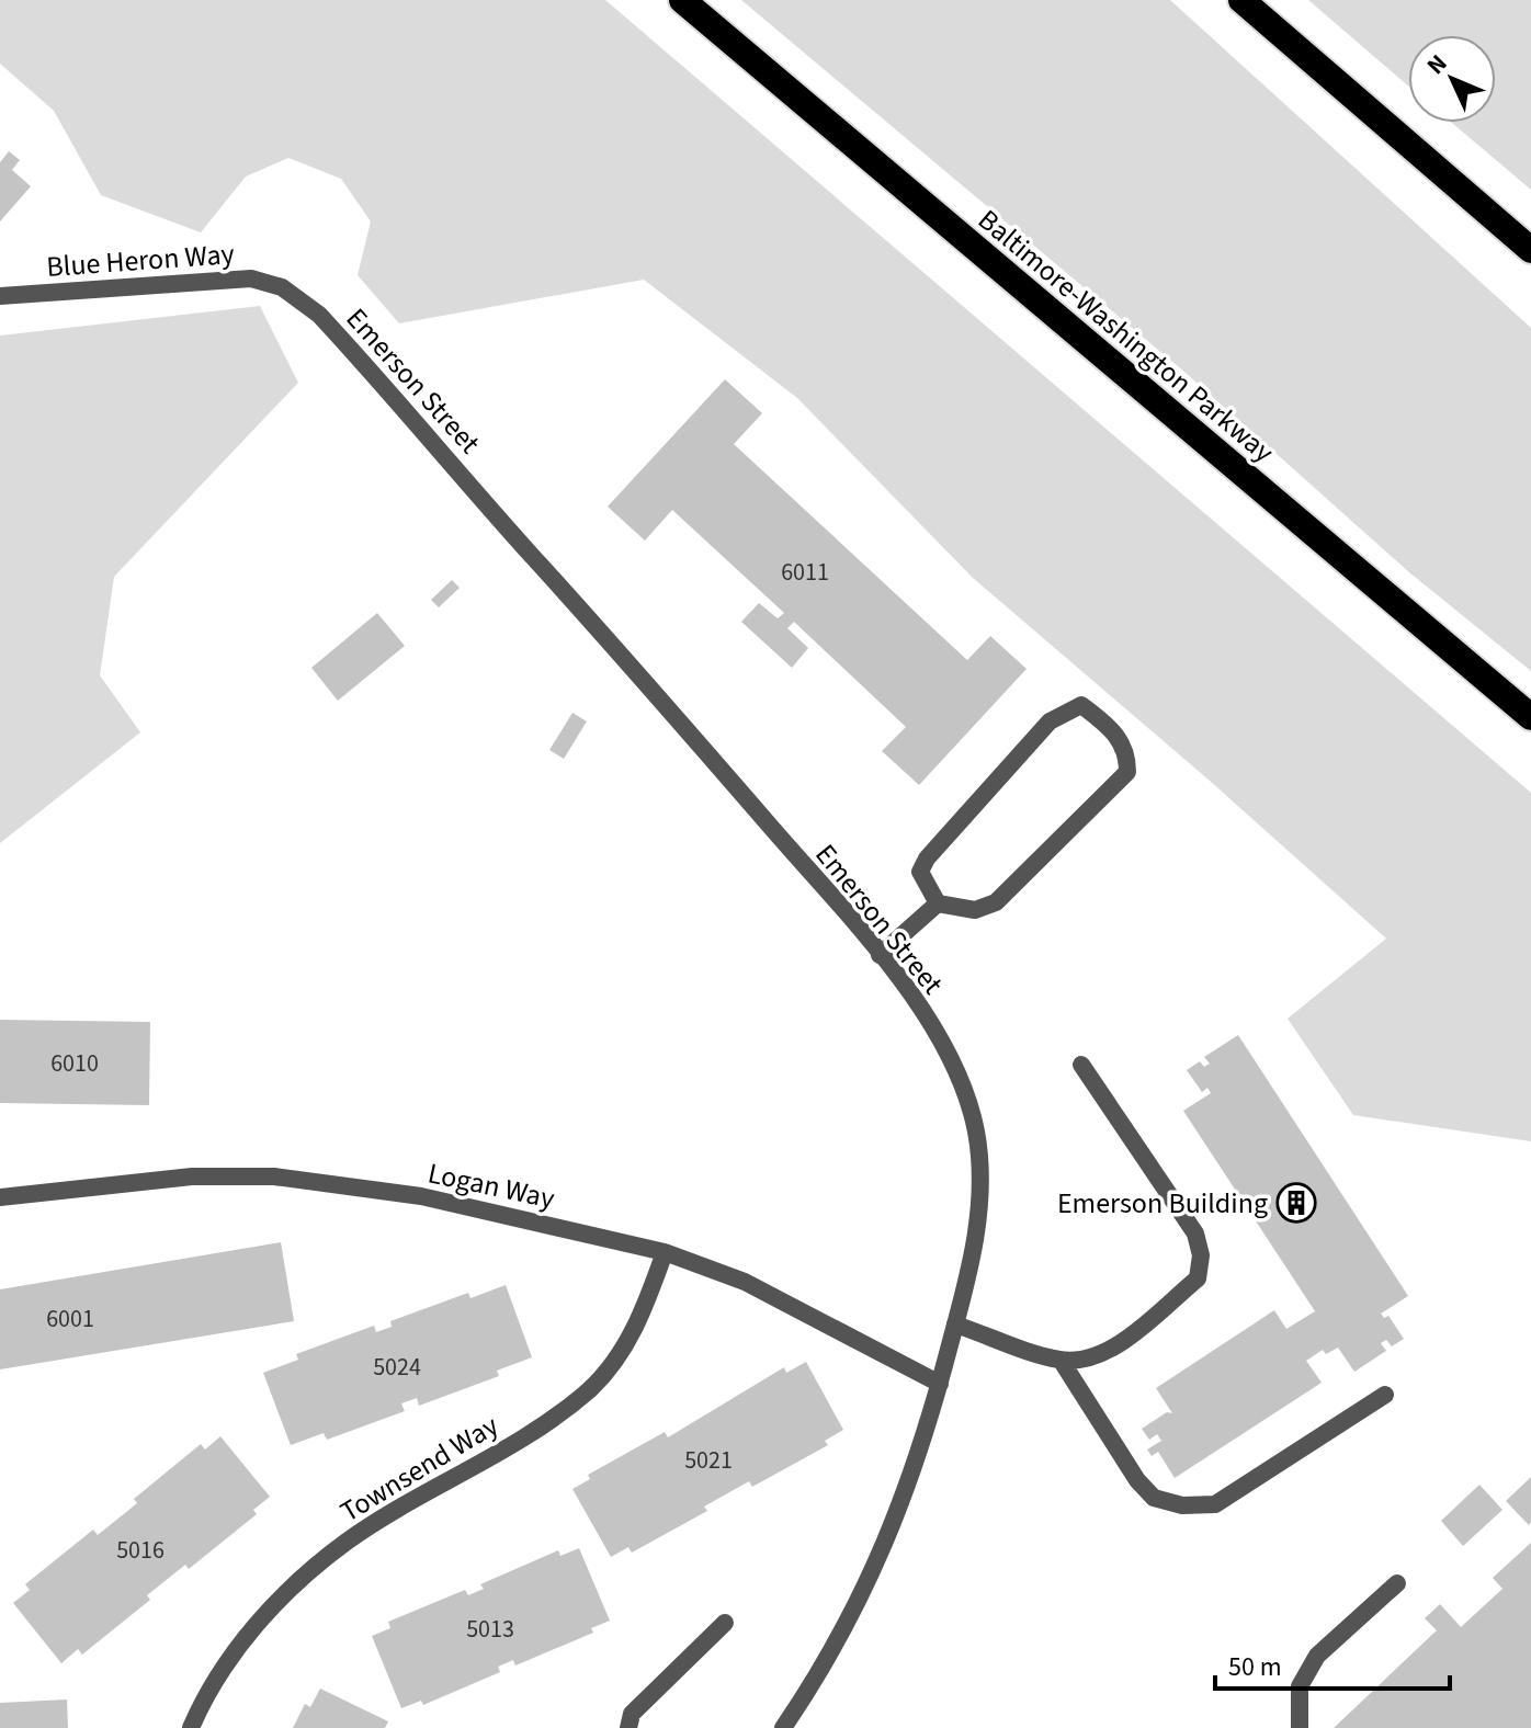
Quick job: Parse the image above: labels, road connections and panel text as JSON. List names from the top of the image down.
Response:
{
  "streets": {
    "highway": ["Baltimore-Washington Parkway"],
    "street": [
      "Blue Heron Way",
      "Emerson Street",
      "Logan Way",
      "Townsend Way"
    ]
  },
  "crossings": [
    ["Blue Heron Way", "Emerson Street"],
    ["Emerson Street", "Logan Way"],
    ["Logan Way", "Townsend Way"]
  ],
  "places": {
    "building": ["Emerson Building"]
  },
  "house_numbers": [
    "6011",
    "6010",
    "6001",
    "5024",
    "5021",
    "5016",
    "5013"
  ],
  "scale_bar": "50 m",
  "north": "top left"
}
